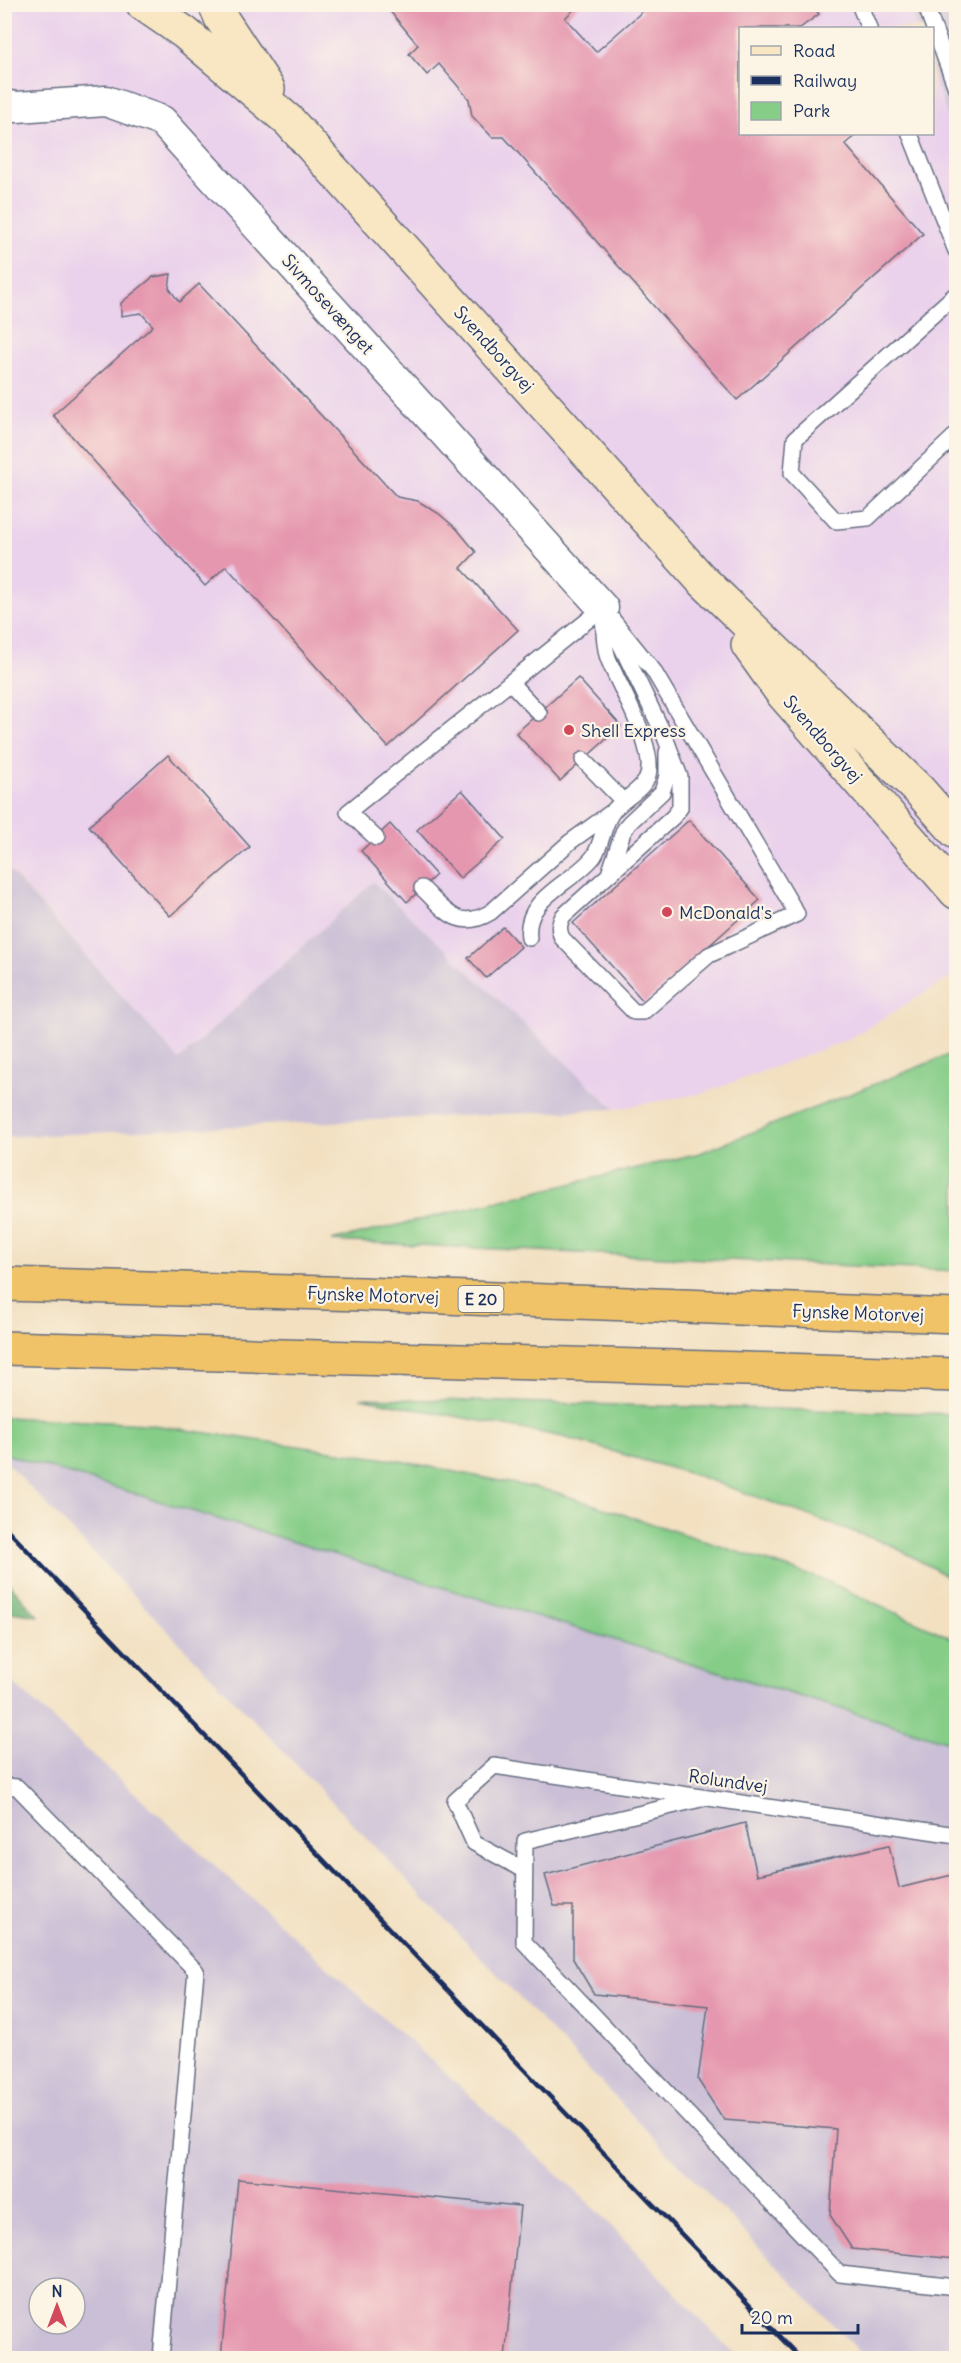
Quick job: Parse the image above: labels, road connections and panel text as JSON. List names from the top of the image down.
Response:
{
  "streets": {
    "highway": ["Fynske Motorvej", "E 20"],
    "main road": ["Svendborgvej"],
    "street": ["Sivmosevænget"],
    "lane": ["Rolundvej"]
  },
  "places": ["Shell Express", "McDonald's"],
  "legend": ["Road", "Railway", "Park"],
  "scale_bar": "20 m",
  "north": "top"
}
